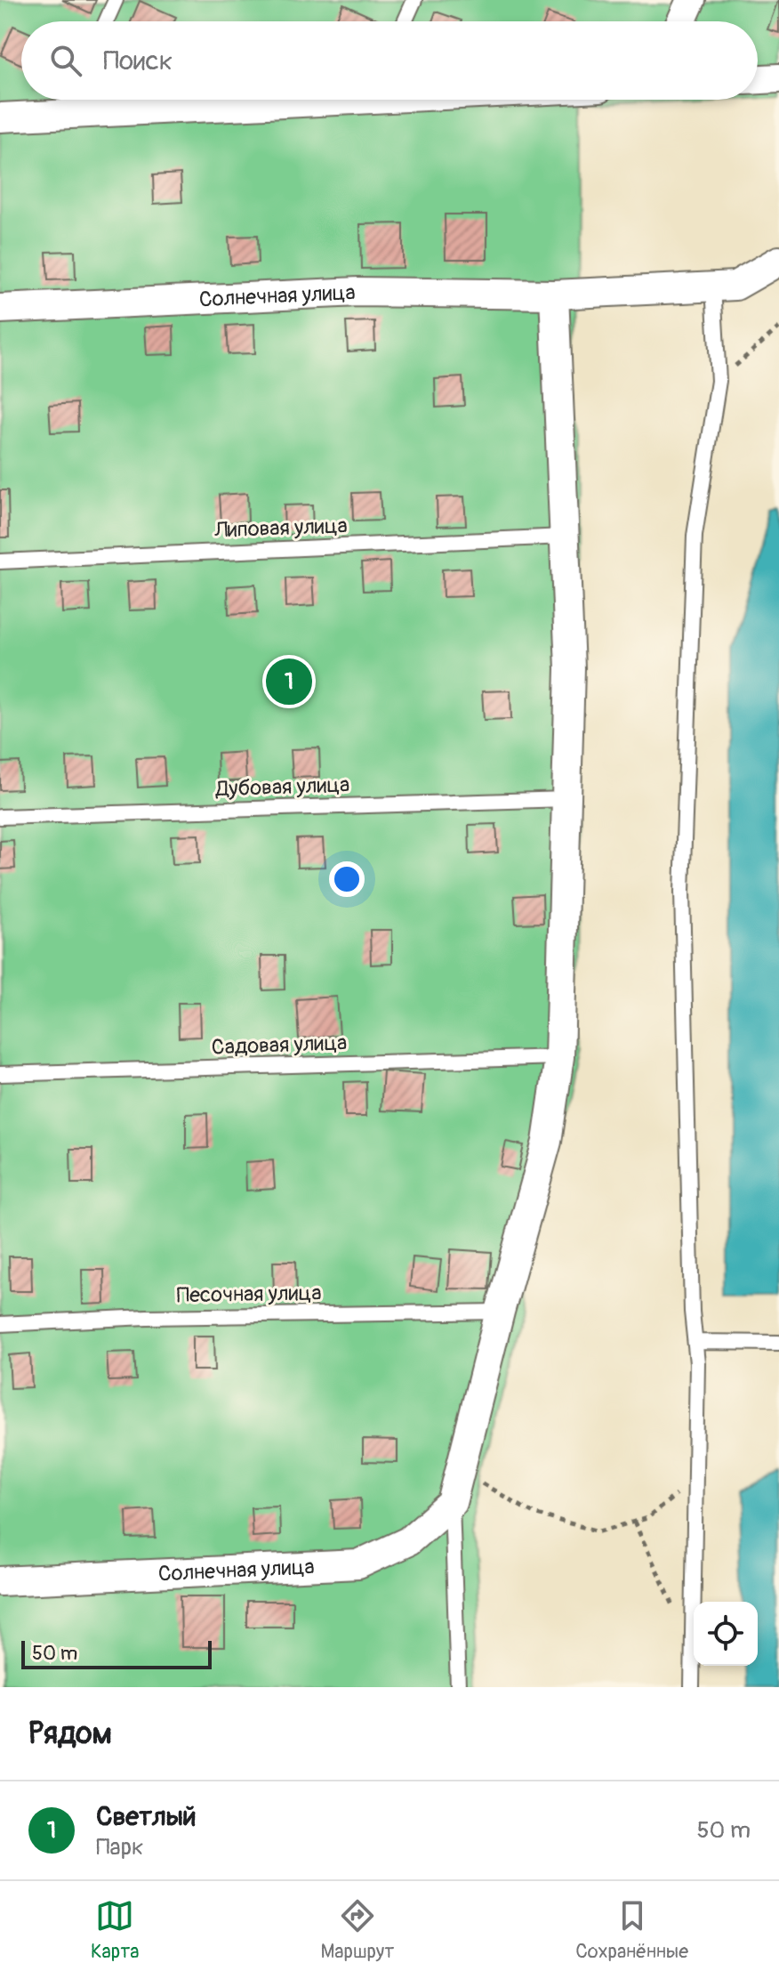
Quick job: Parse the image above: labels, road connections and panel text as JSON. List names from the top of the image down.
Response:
{
  "streets": {
    "street": ["Солнечная улица"],
    "lane": [
      "Липовая улица",
      "Дубовая улица",
      "Садовая улица",
      "Песочная улица"
    ]
  },
  "scale_bar": "50 m",
  "page": {
    "search": "Поиск",
    "pins": "1",
    "scale": "50 m",
    "heading": "Рядом",
    "list": [
      {
        "mark": "1",
        "name": "Светлый",
        "note": "Парк",
        "value": "50 m"
      }
    ],
    "nav": ["Карта", "Маршрут", "Сохранённые"]
  }
}
